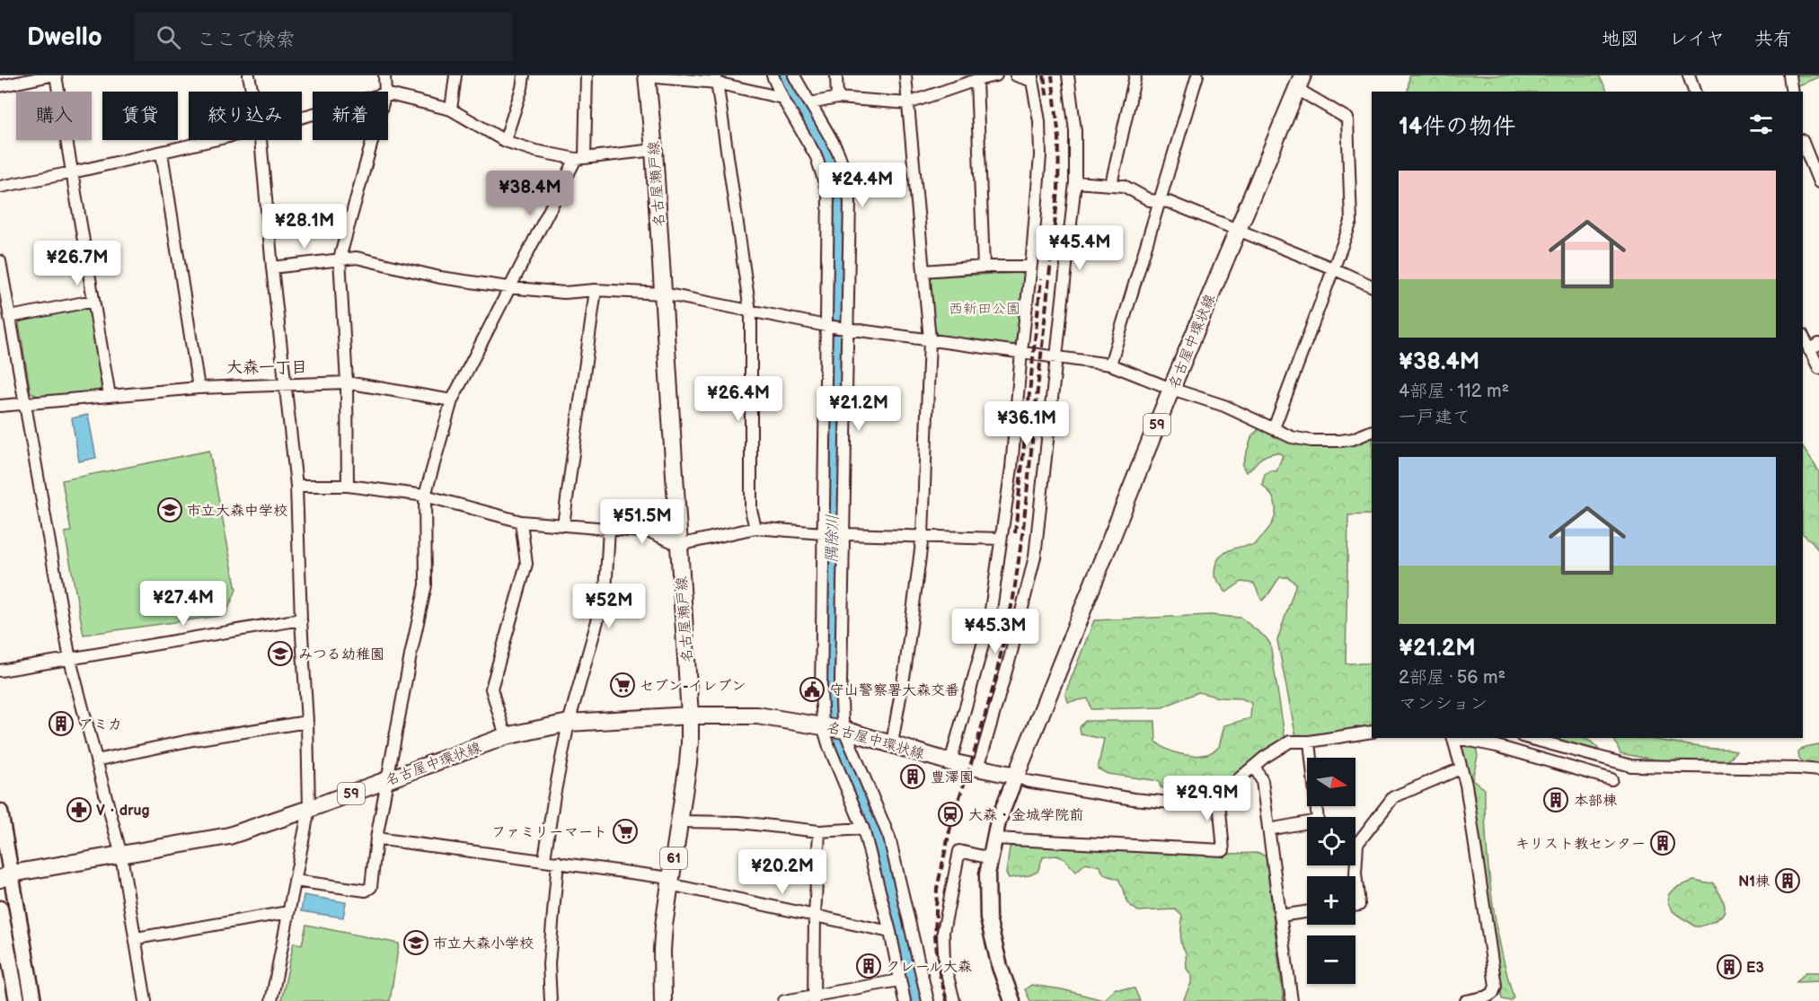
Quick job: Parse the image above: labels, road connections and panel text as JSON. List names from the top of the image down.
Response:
{
  "streets": {
    "main road": [
      "名古屋瀬戸線",
      "名古屋中環状線",
      "59",
      "61"
    ]
  },
  "crossings": [
    ["名古屋瀬戸線", "名古屋中環状線"]
  ],
  "districts": ["大森一丁目"],
  "water": ["隅除川"],
  "parks": ["西新田公園"],
  "places": {
    "school or university": ["市立大森中学校", "みつる幼稚園", "市立大森小学校"],
    "supermarket": ["セブン-イレブン", "ファミリーマート"],
    "public building": ["守山警察署大森交番"],
    "building": [
      "アミカ",
      "豊澤園",
      "本部棟",
      "キリスト教センター",
      "N1棟",
      "クレール大森",
      "E3"
    ],
    "pharmacy": ["V・drug"],
    "station": ["大森・金城学院前"]
  },
  "north": "right",
  "page": {
    "header": "Dwello",
    "search": "ここで検索",
    "nav": ["地図", "レイヤ", "共有"],
    "chip": [
      "購入",
      "賃貸",
      "絞り込み",
      "新着"
    ],
    "heading": "14件の物件",
    "list": [
      {
        "name": "¥38.4M",
        "note": "4部屋 · 112 m² · 一戸建て"
      },
      {
        "name": "¥21.2M",
        "note": "2部屋 · 56 m² · マンション"
      }
    ],
    "price": [
      "¥24.4M",
      "¥38.4M",
      "¥28.1M",
      "¥45.4M",
      "¥26.7M",
      "¥26.4M",
      "¥21.2M",
      "¥36.1M",
      "¥51.5M",
      "¥27.4M",
      "¥52M",
      "¥45.3M",
      "¥29.9M",
      "¥20.2M"
    ],
    "map_buttons": ["+", "−"]
  }
}
